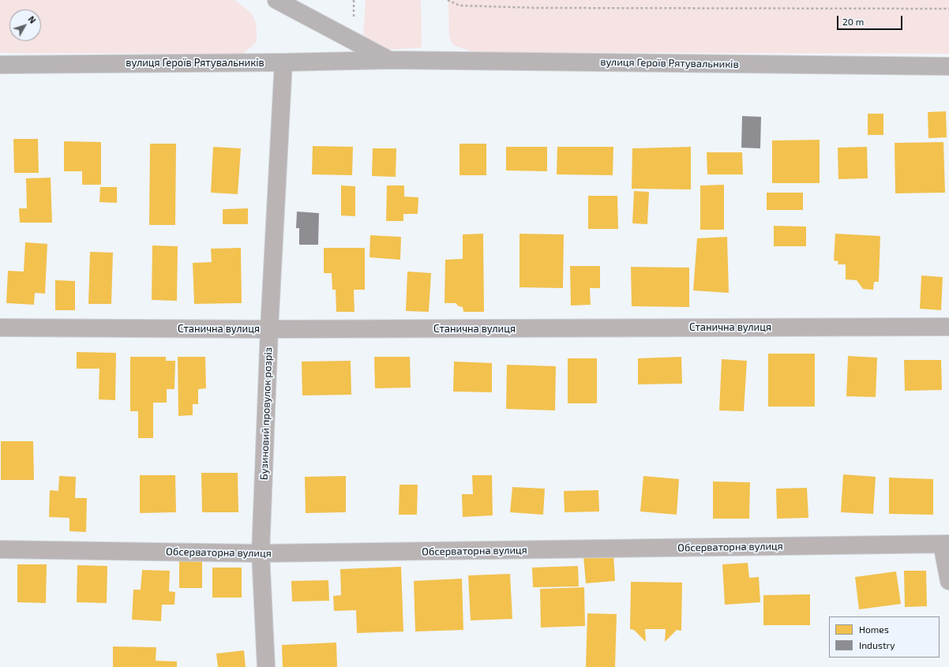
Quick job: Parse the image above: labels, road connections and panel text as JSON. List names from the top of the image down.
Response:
{
  "streets": {
    "main road": ["вулиця Героїв Рятувальників"],
    "street": ["Станична вулиця", "Бузиновий провулок розріз", "Обсерваторна вулиця"]
  },
  "crossings": [
    ["вулиця Героїв Рятувальників", "Бузиновий провулок розріз"],
    ["Станична вулиця", "Бузиновий провулок розріз"],
    ["Бузиновий провулок розріз", "Обсерваторна вулиця"]
  ],
  "legend": ["Homes", "Industry"],
  "scale_bar": "20 m",
  "north": "top right"
}
